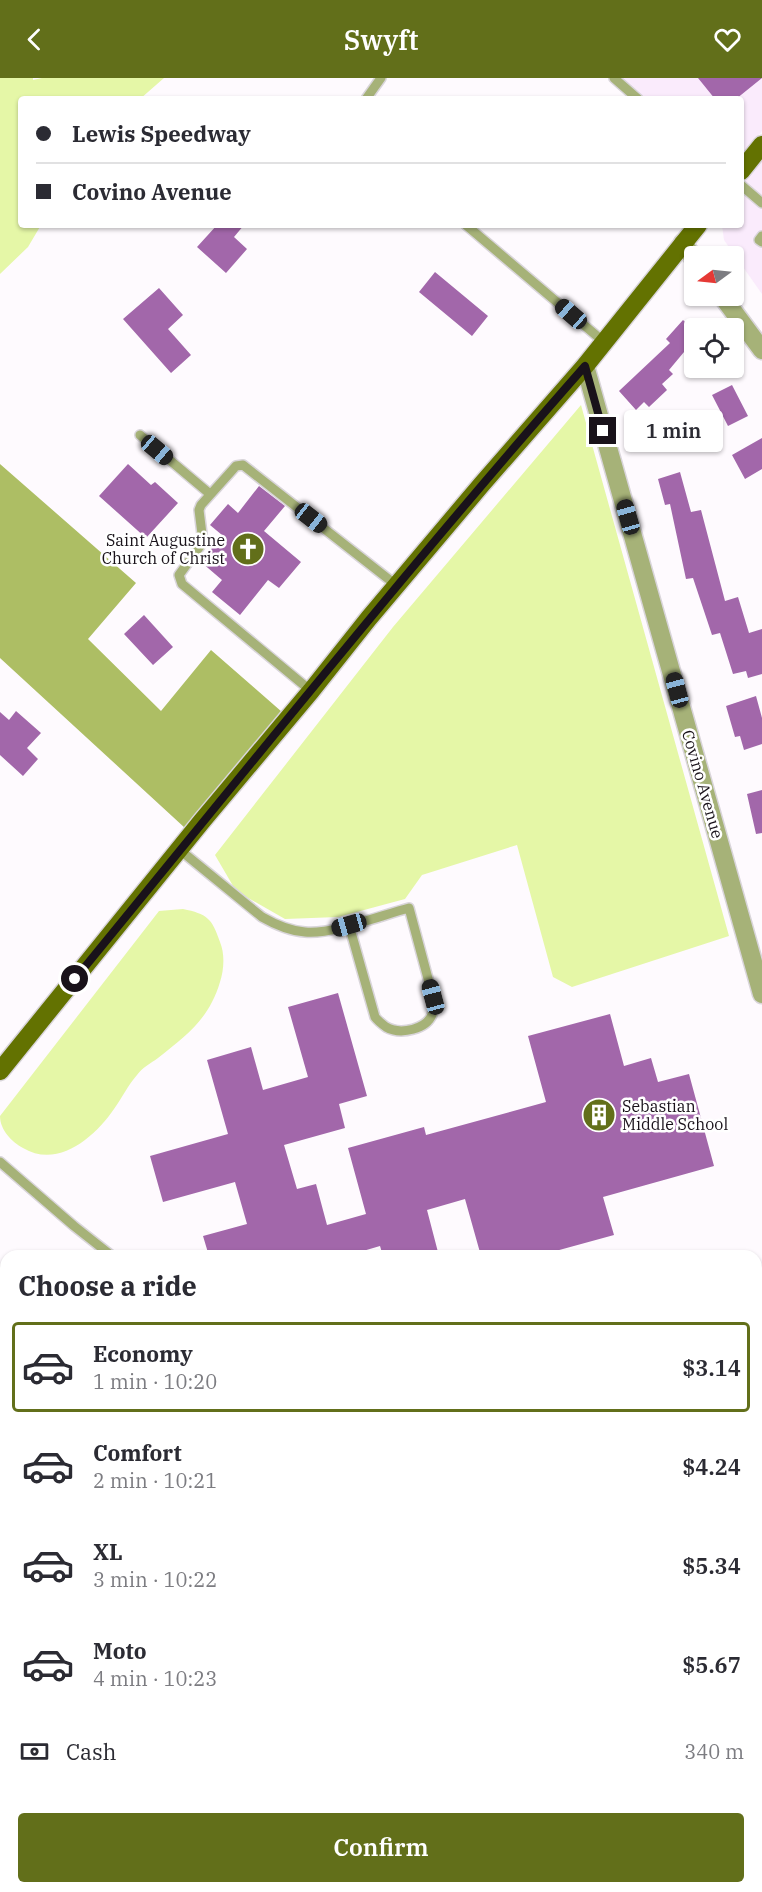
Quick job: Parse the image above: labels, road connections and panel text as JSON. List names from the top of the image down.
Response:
{
  "streets": {
    "street": ["Covino Avenue"]
  },
  "places": {
    "church": ["Saint Augustine Church of Christ"],
    "building": ["Sebastian Middle School"]
  },
  "north": "left",
  "page": {
    "header": "Swyft",
    "banner": ["Lewis Speedway", "Covino Avenue"],
    "bubble": "1 min",
    "heading": "Choose a ride",
    "list": [
      {
        "name": "Economy",
        "note": "1 min · 10:20",
        "value": "$3.14"
      },
      {
        "name": "Comfort",
        "note": "2 min · 10:21",
        "value": "$4.24"
      },
      {
        "name": "XL",
        "note": "3 min · 10:22",
        "value": "$5.34"
      },
      {
        "name": "Moto",
        "note": "4 min · 10:23",
        "value": "$5.67"
      }
    ],
    "pay": ["Cash", "340 m"],
    "buttons": "Confirm"
  }
}
